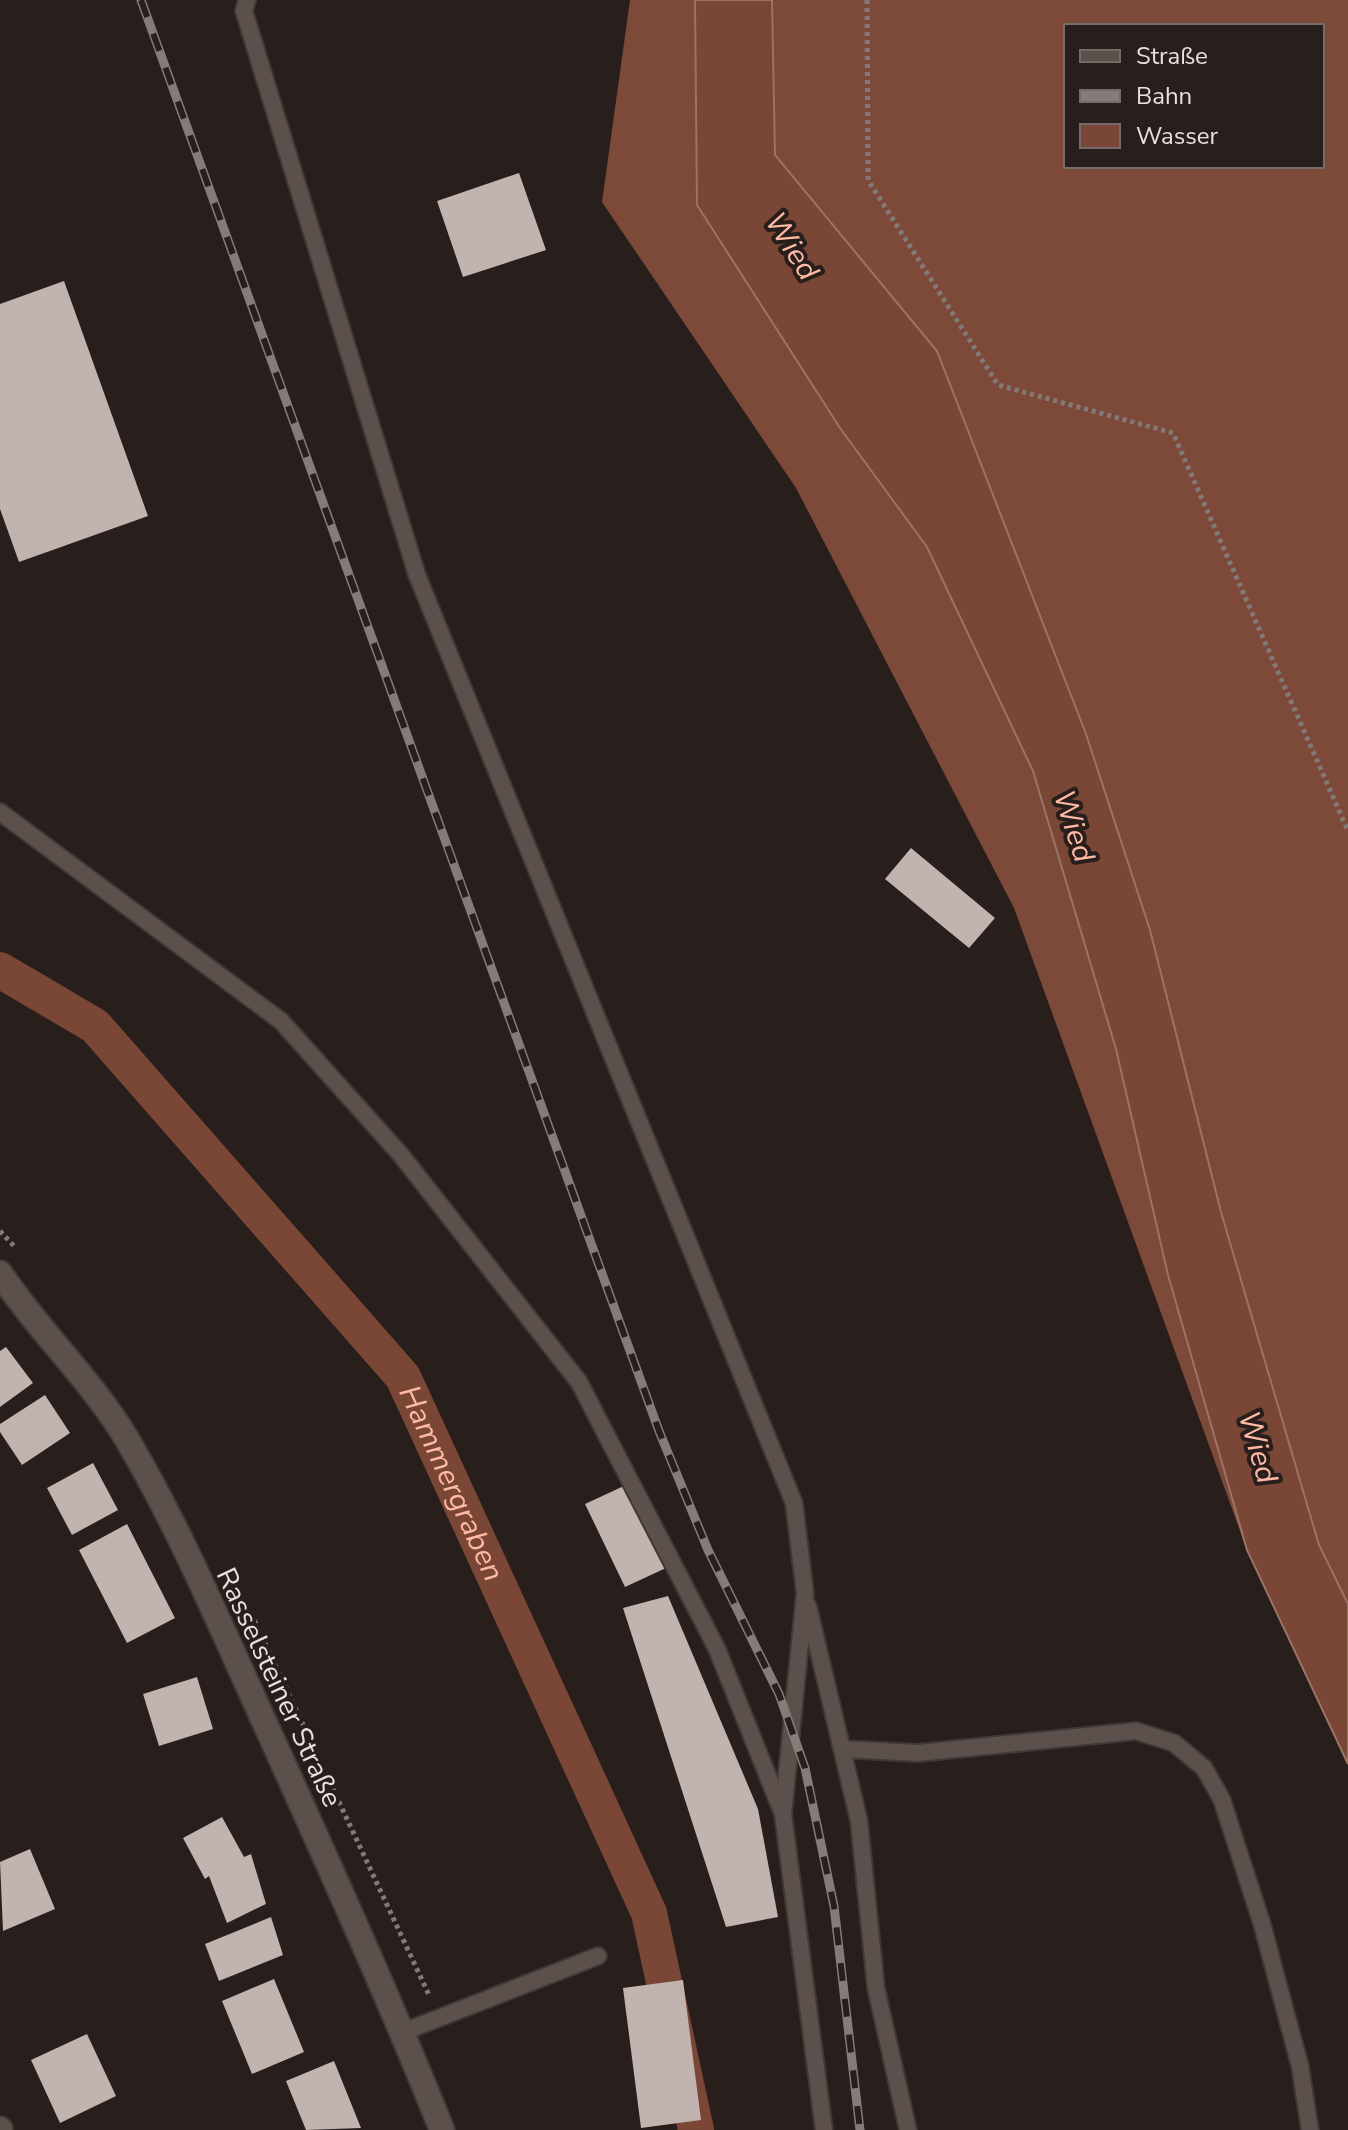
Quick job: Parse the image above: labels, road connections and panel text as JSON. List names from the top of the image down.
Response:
{
  "streets": {
    "main road": ["Rasselsteiner Straße"]
  },
  "water": ["Wied", "Hammergraben"],
  "legend": ["Straße", "Bahn", "Wasser"]
}
